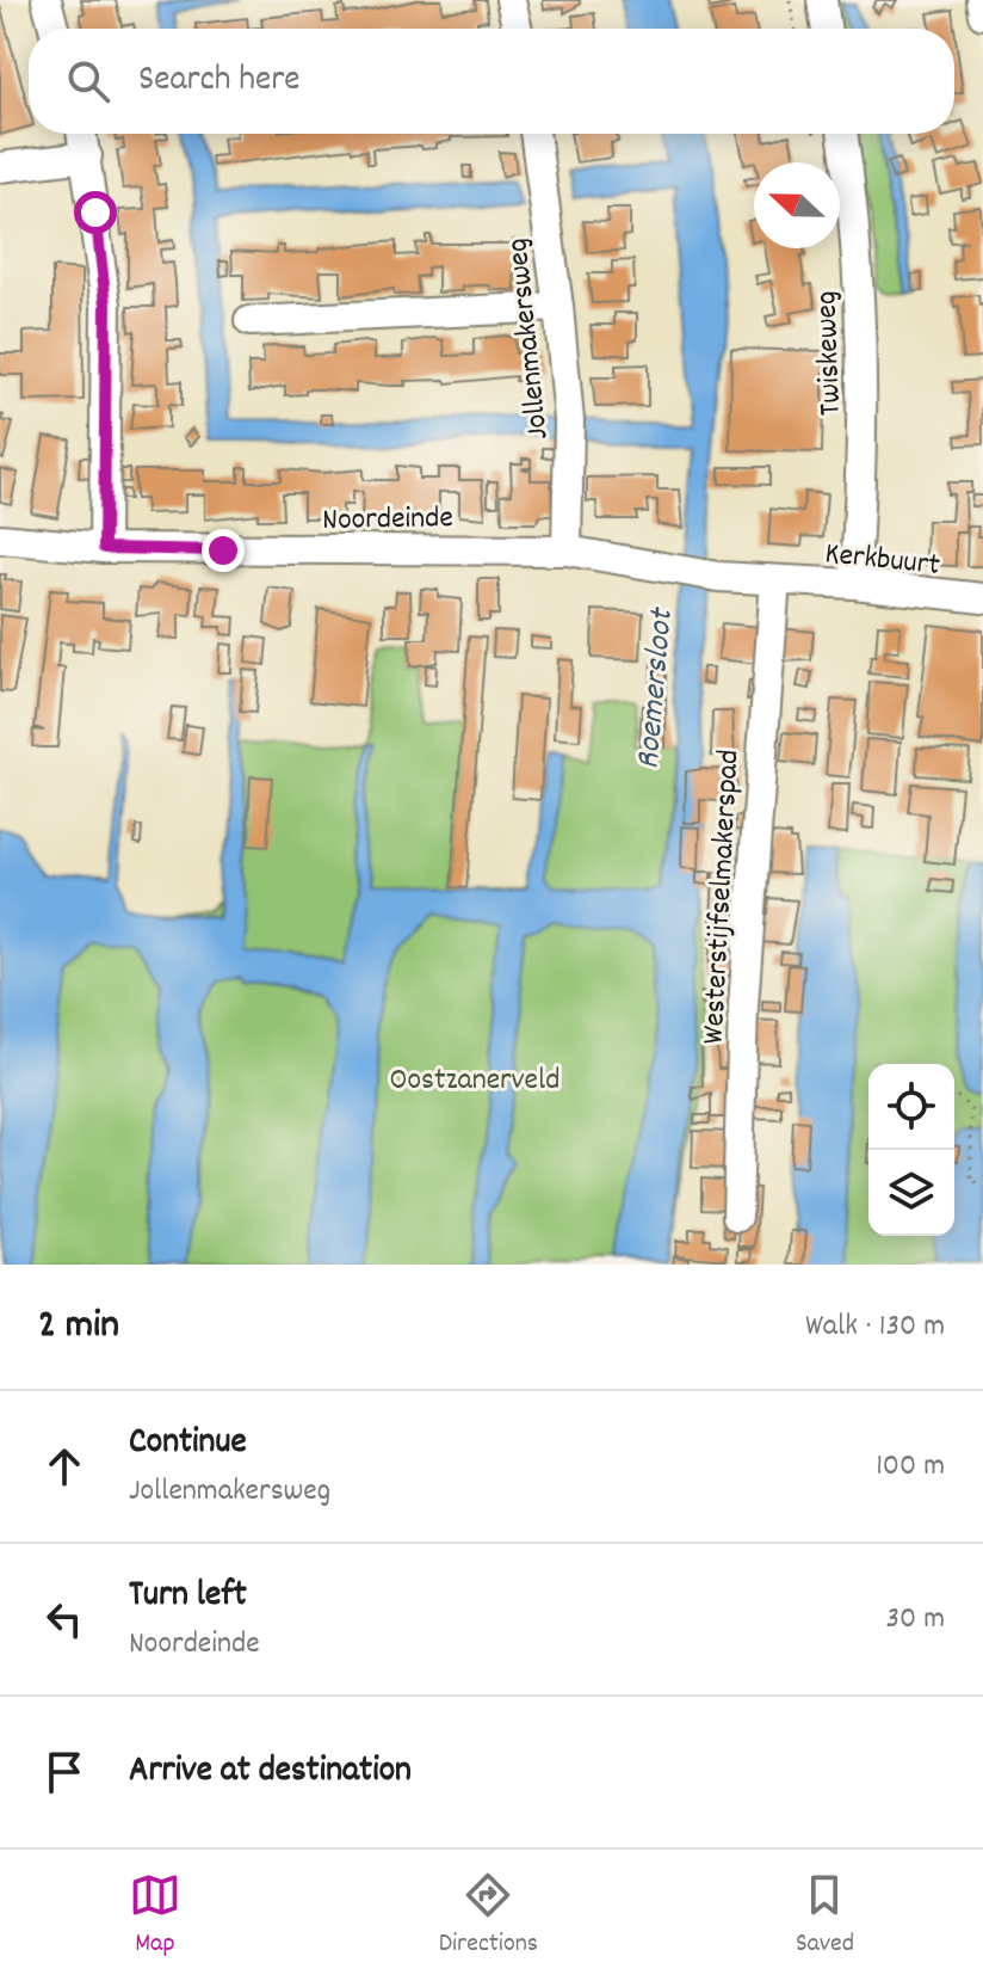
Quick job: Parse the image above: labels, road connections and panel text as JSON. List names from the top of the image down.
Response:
{
  "streets": {
    "street": [
      "Jollenmakersweg",
      "Twiskeweg",
      "Noordeinde",
      "Kerkbuurt",
      "Westerstijfselmakerspad"
    ]
  },
  "crossings": [
    ["Jollenmakersweg", "Noordeinde"],
    ["Twiskeweg", "Kerkbuurt"],
    ["Noordeinde", "Kerkbuurt"],
    ["Noordeinde", "Westerstijfselmakerspad"],
    ["Kerkbuurt", "Westerstijfselmakerspad"]
  ],
  "water": ["Roemersloot"],
  "parks": ["Oostzanerveld"],
  "north": "left",
  "page": {
    "search": "Search here",
    "heading": ["2 min", "Walk · 130 m"],
    "list": [
      ["Continue", "Jollenmakersweg", "100 m"],
      ["Turn left", "Noordeinde", "30 m"],
      "Arrive at destination"
    ],
    "nav": ["Map", "Directions", "Saved"]
  }
}
